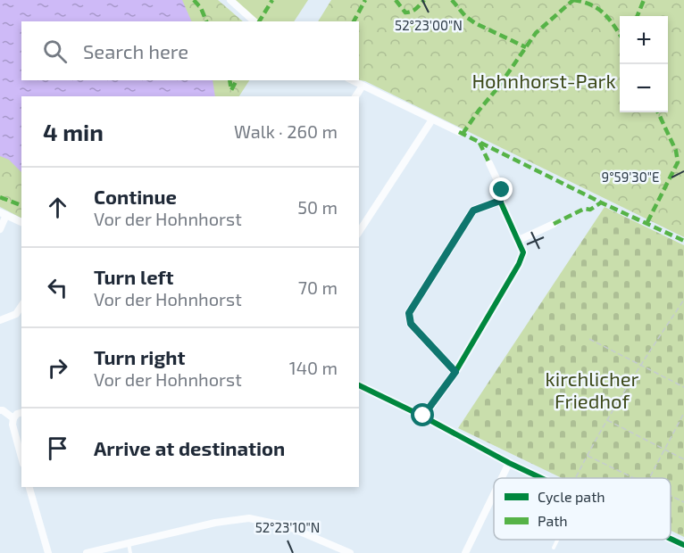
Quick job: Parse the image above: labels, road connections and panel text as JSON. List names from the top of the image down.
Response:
{
  "parks": ["Hohnhorst-Park", "kirchlicher Friedhof"],
  "legend": ["Cycle path", "Path"],
  "page": {
    "map_buttons": ["+", "−"],
    "search": "Search here",
    "heading": ["4 min", "Walk · 260 m"],
    "list": [
      ["Continue", "Vor der Hohnhorst", "50 m"],
      ["Turn left", "Vor der Hohnhorst", "70 m"],
      ["Turn right", "Vor der Hohnhorst", "140 m"],
      "Arrive at destination"
    ]
  },
  "coordinates": ["52°23'00\"N", "9°59'30\"E", "52°23'10\"N"]
}
